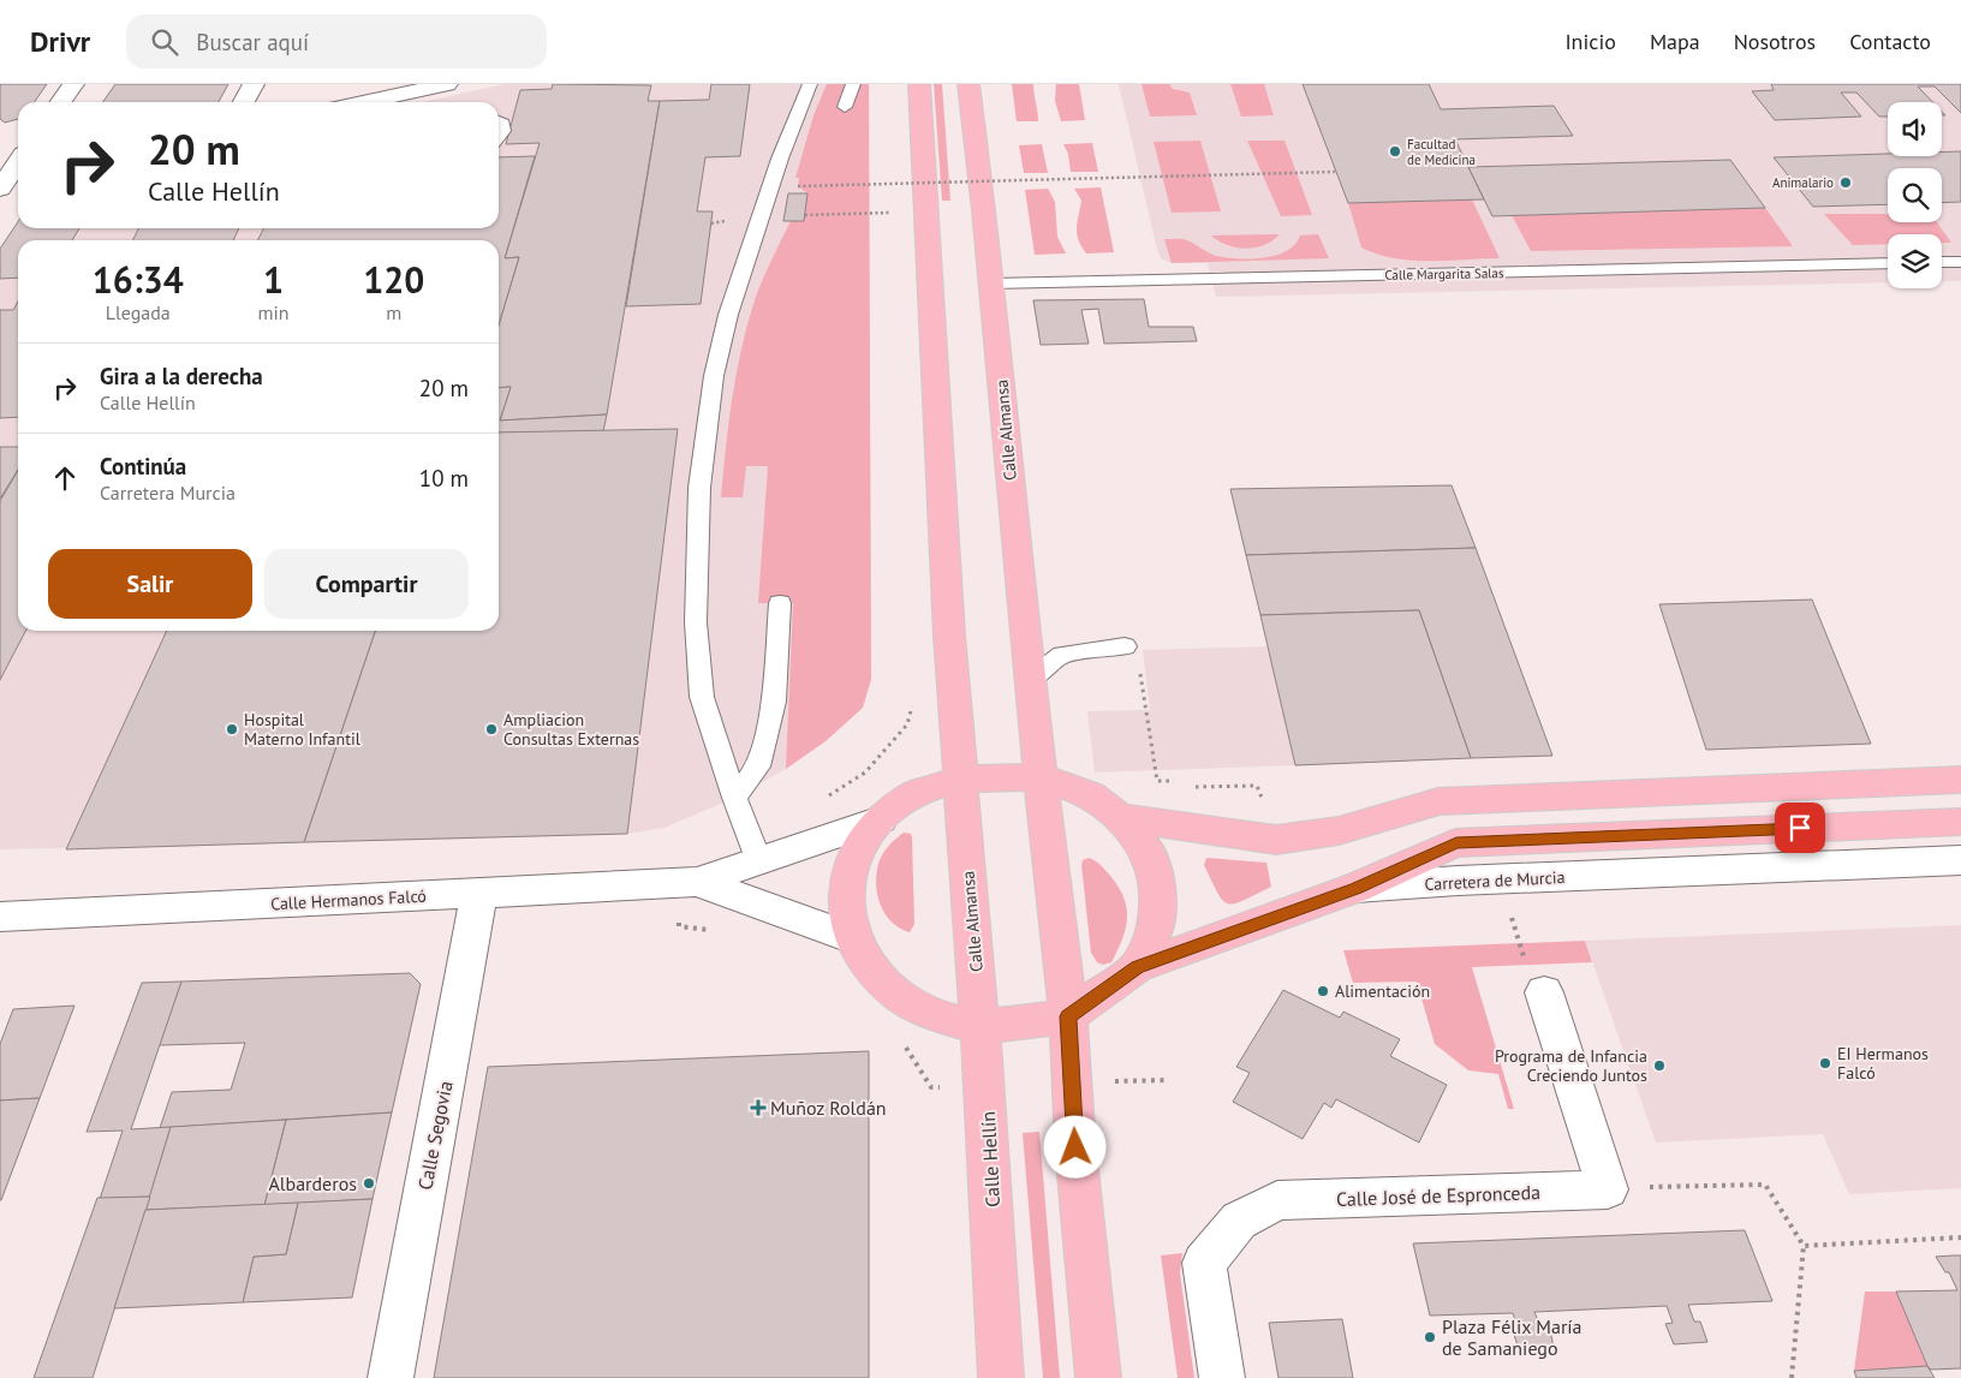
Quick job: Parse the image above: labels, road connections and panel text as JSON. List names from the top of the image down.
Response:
{
  "streets": {
    "main road": ["Calle Almansa", "Carretera de Murcia", "Calle Hellín"],
    "street": ["Calle Hermanos Falcó", "Calle Segovia", "Calle José de Espronceda"],
    "lane": ["Calle Margarita Salas"]
  },
  "crossings": [
    ["Calle Margarita Salas", "Calle Almansa"],
    ["Calle Almansa", "Calle Hellín"],
    ["Calle Hermanos Falcó", "Calle Segovia"]
  ],
  "places": {
    "other": [
      "Facultad de Medicina",
      "Animalario",
      "Hospital Materno Infantil",
      "Ampliacion Consultas Externas",
      "Alimentación",
      "EI Hermanos Falcó",
      "Programa de Infancia Creciendo Juntos",
      "Albarderos",
      "Plaza Félix María de Samaniego"
    ],
    "health": ["Muñoz Roldán"]
  },
  "page": {
    "header": "Drivr",
    "search": "Buscar aquí",
    "nav": [
      "Inicio",
      "Mapa",
      "Nosotros",
      "Contacto"
    ],
    "turn": ["20 m", "Calle Hellín"],
    "eta": [
      "16:34",
      "Llegada",
      "1",
      "min",
      "120",
      "m"
    ],
    "list": [
      {
        "name": "Gira a la derecha",
        "note": "Calle Hellín",
        "value": "20 m"
      },
      {
        "name": "Continúa",
        "note": "Carretera Murcia",
        "value": "10 m"
      }
    ],
    "buttons": ["Salir", "Compartir"]
  }
}
